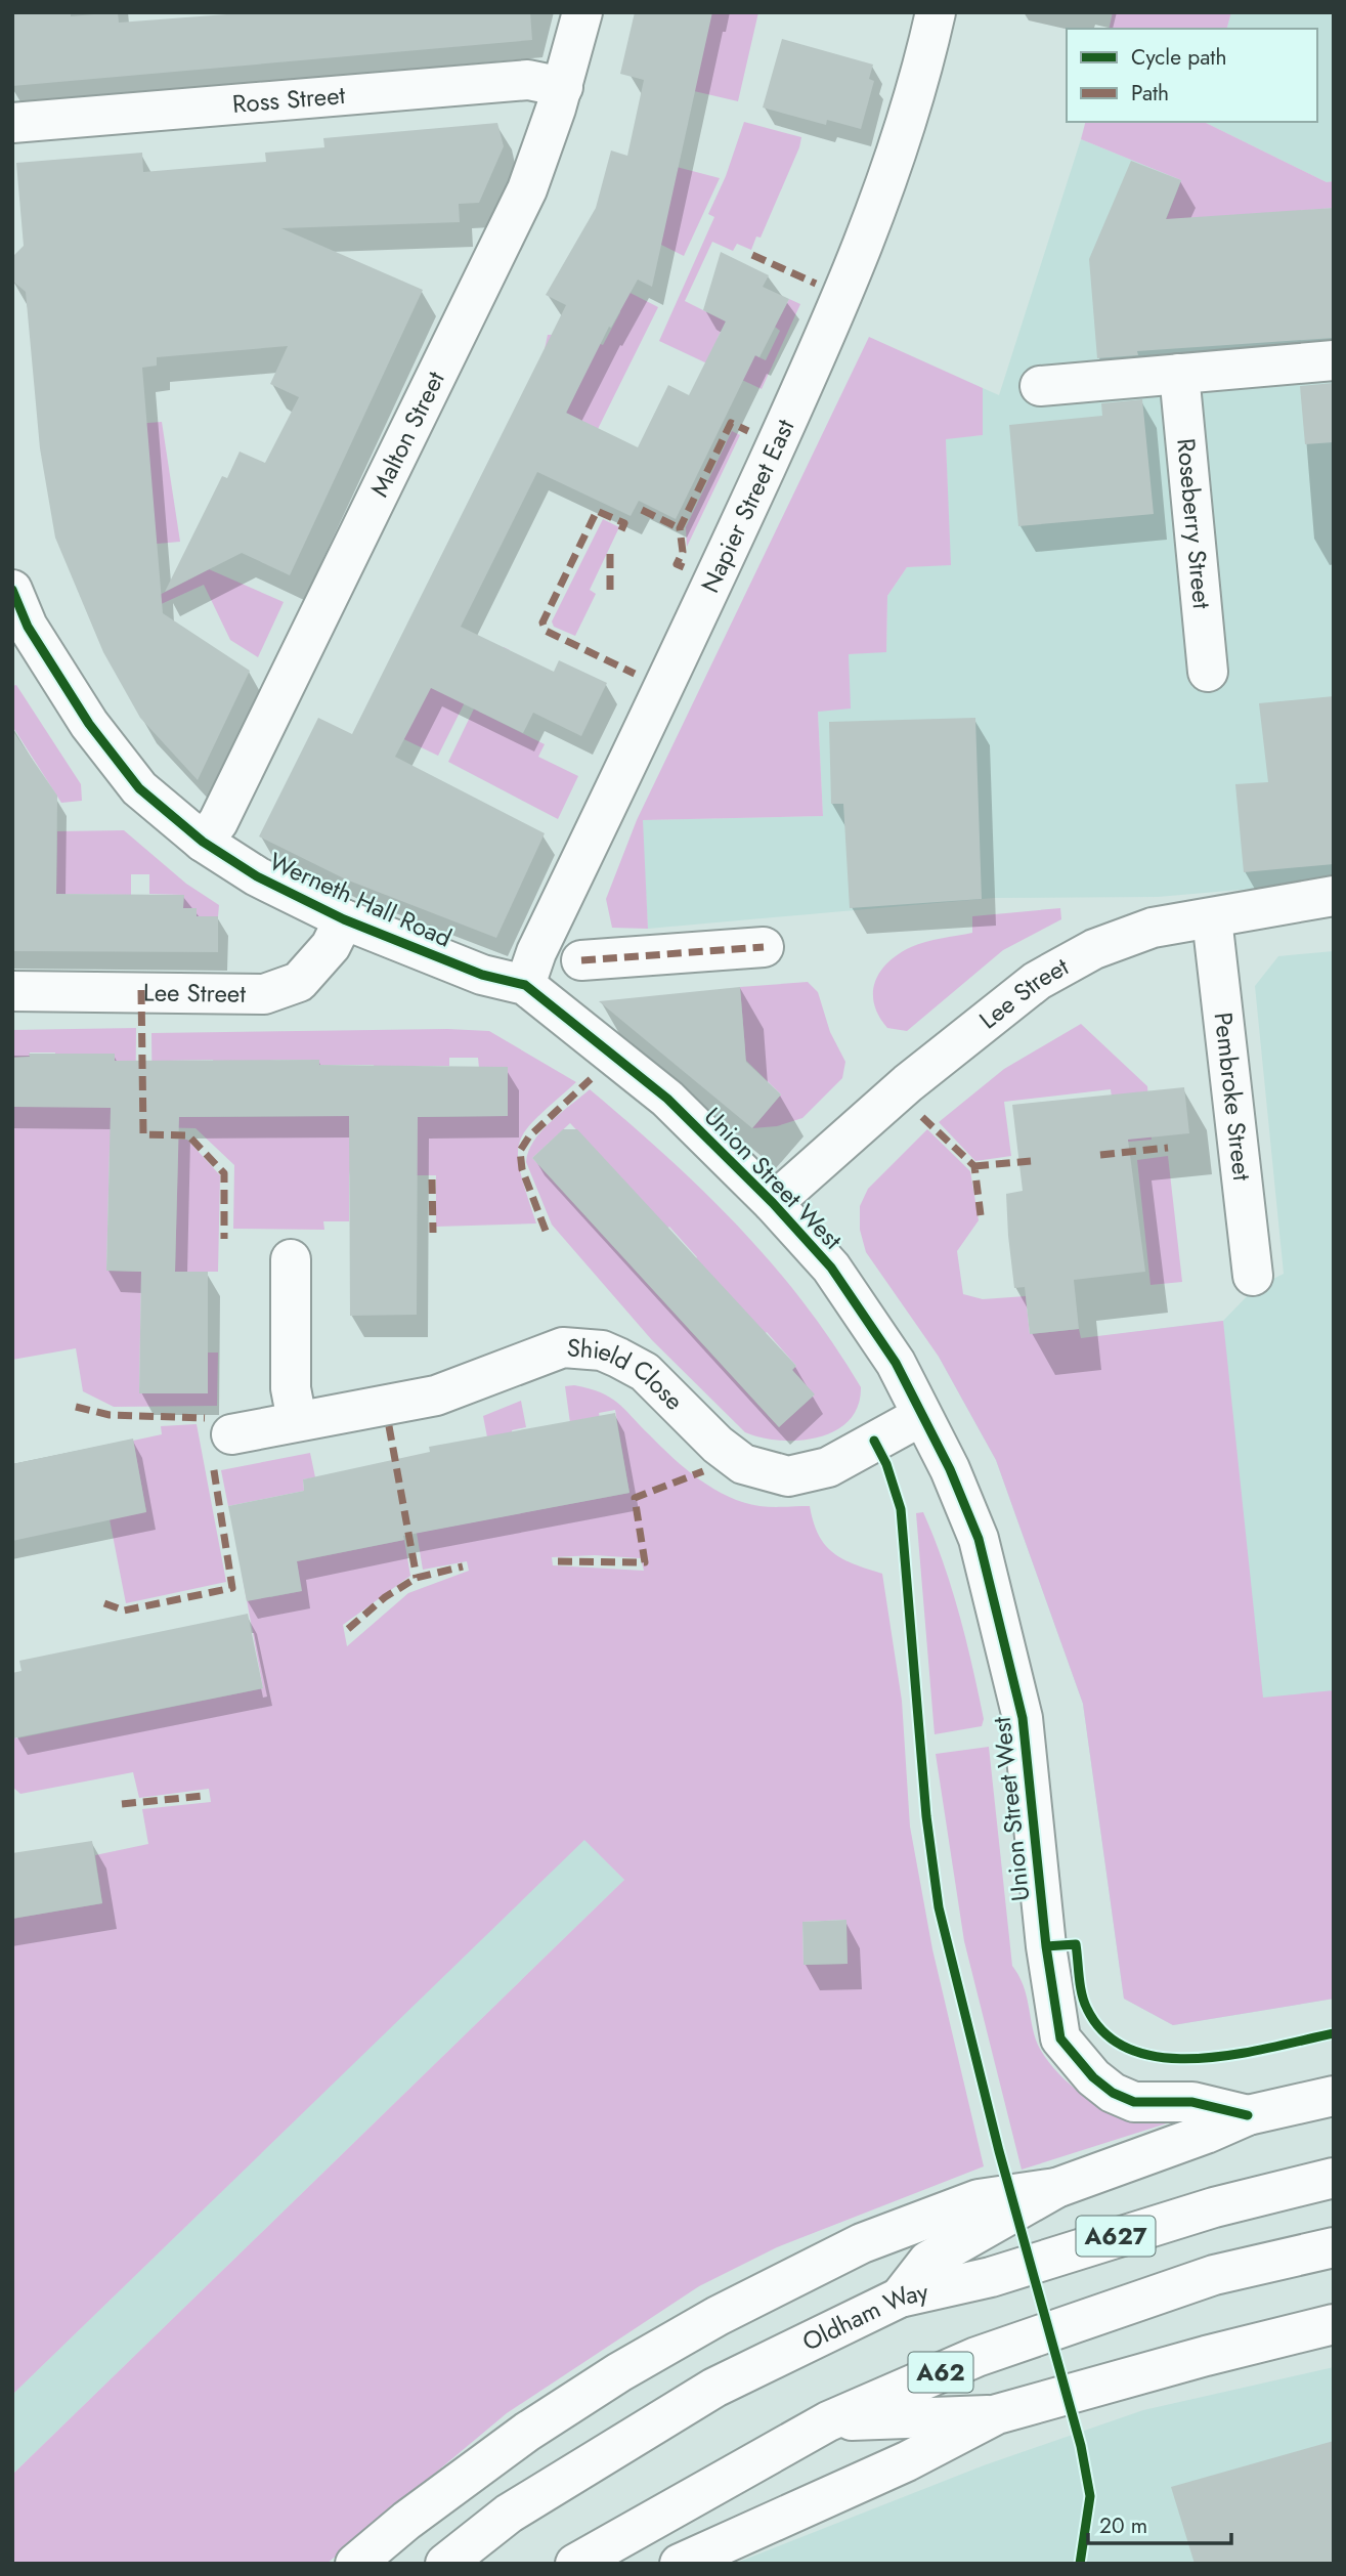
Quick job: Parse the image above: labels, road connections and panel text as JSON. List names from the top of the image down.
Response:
{
  "streets": {
    "main road": [
      "Ross Street",
      "Malton Street",
      "Napier Street East",
      "Roseberry Street",
      "Werneth Hall Road",
      "Lee Street",
      "Pembroke Street",
      "Union Street West",
      "Shield Close",
      "A627",
      "Oldham Way",
      "A62"
    ]
  },
  "crossings": [
    ["Ross Street", "Malton Street"],
    ["Malton Street", "Werneth Hall Road"],
    ["Napier Street East", "Werneth Hall Road"],
    ["Napier Street East", "Union Street West"],
    ["Werneth Hall Road", "Lee Street"],
    ["Werneth Hall Road", "Union Street West"],
    ["Lee Street", "Pembroke Street"],
    ["Lee Street", "Union Street West"],
    ["Union Street West", "Shield Close"]
  ],
  "legend": ["Cycle path", "Path"],
  "scale_bar": "20 m"
}
